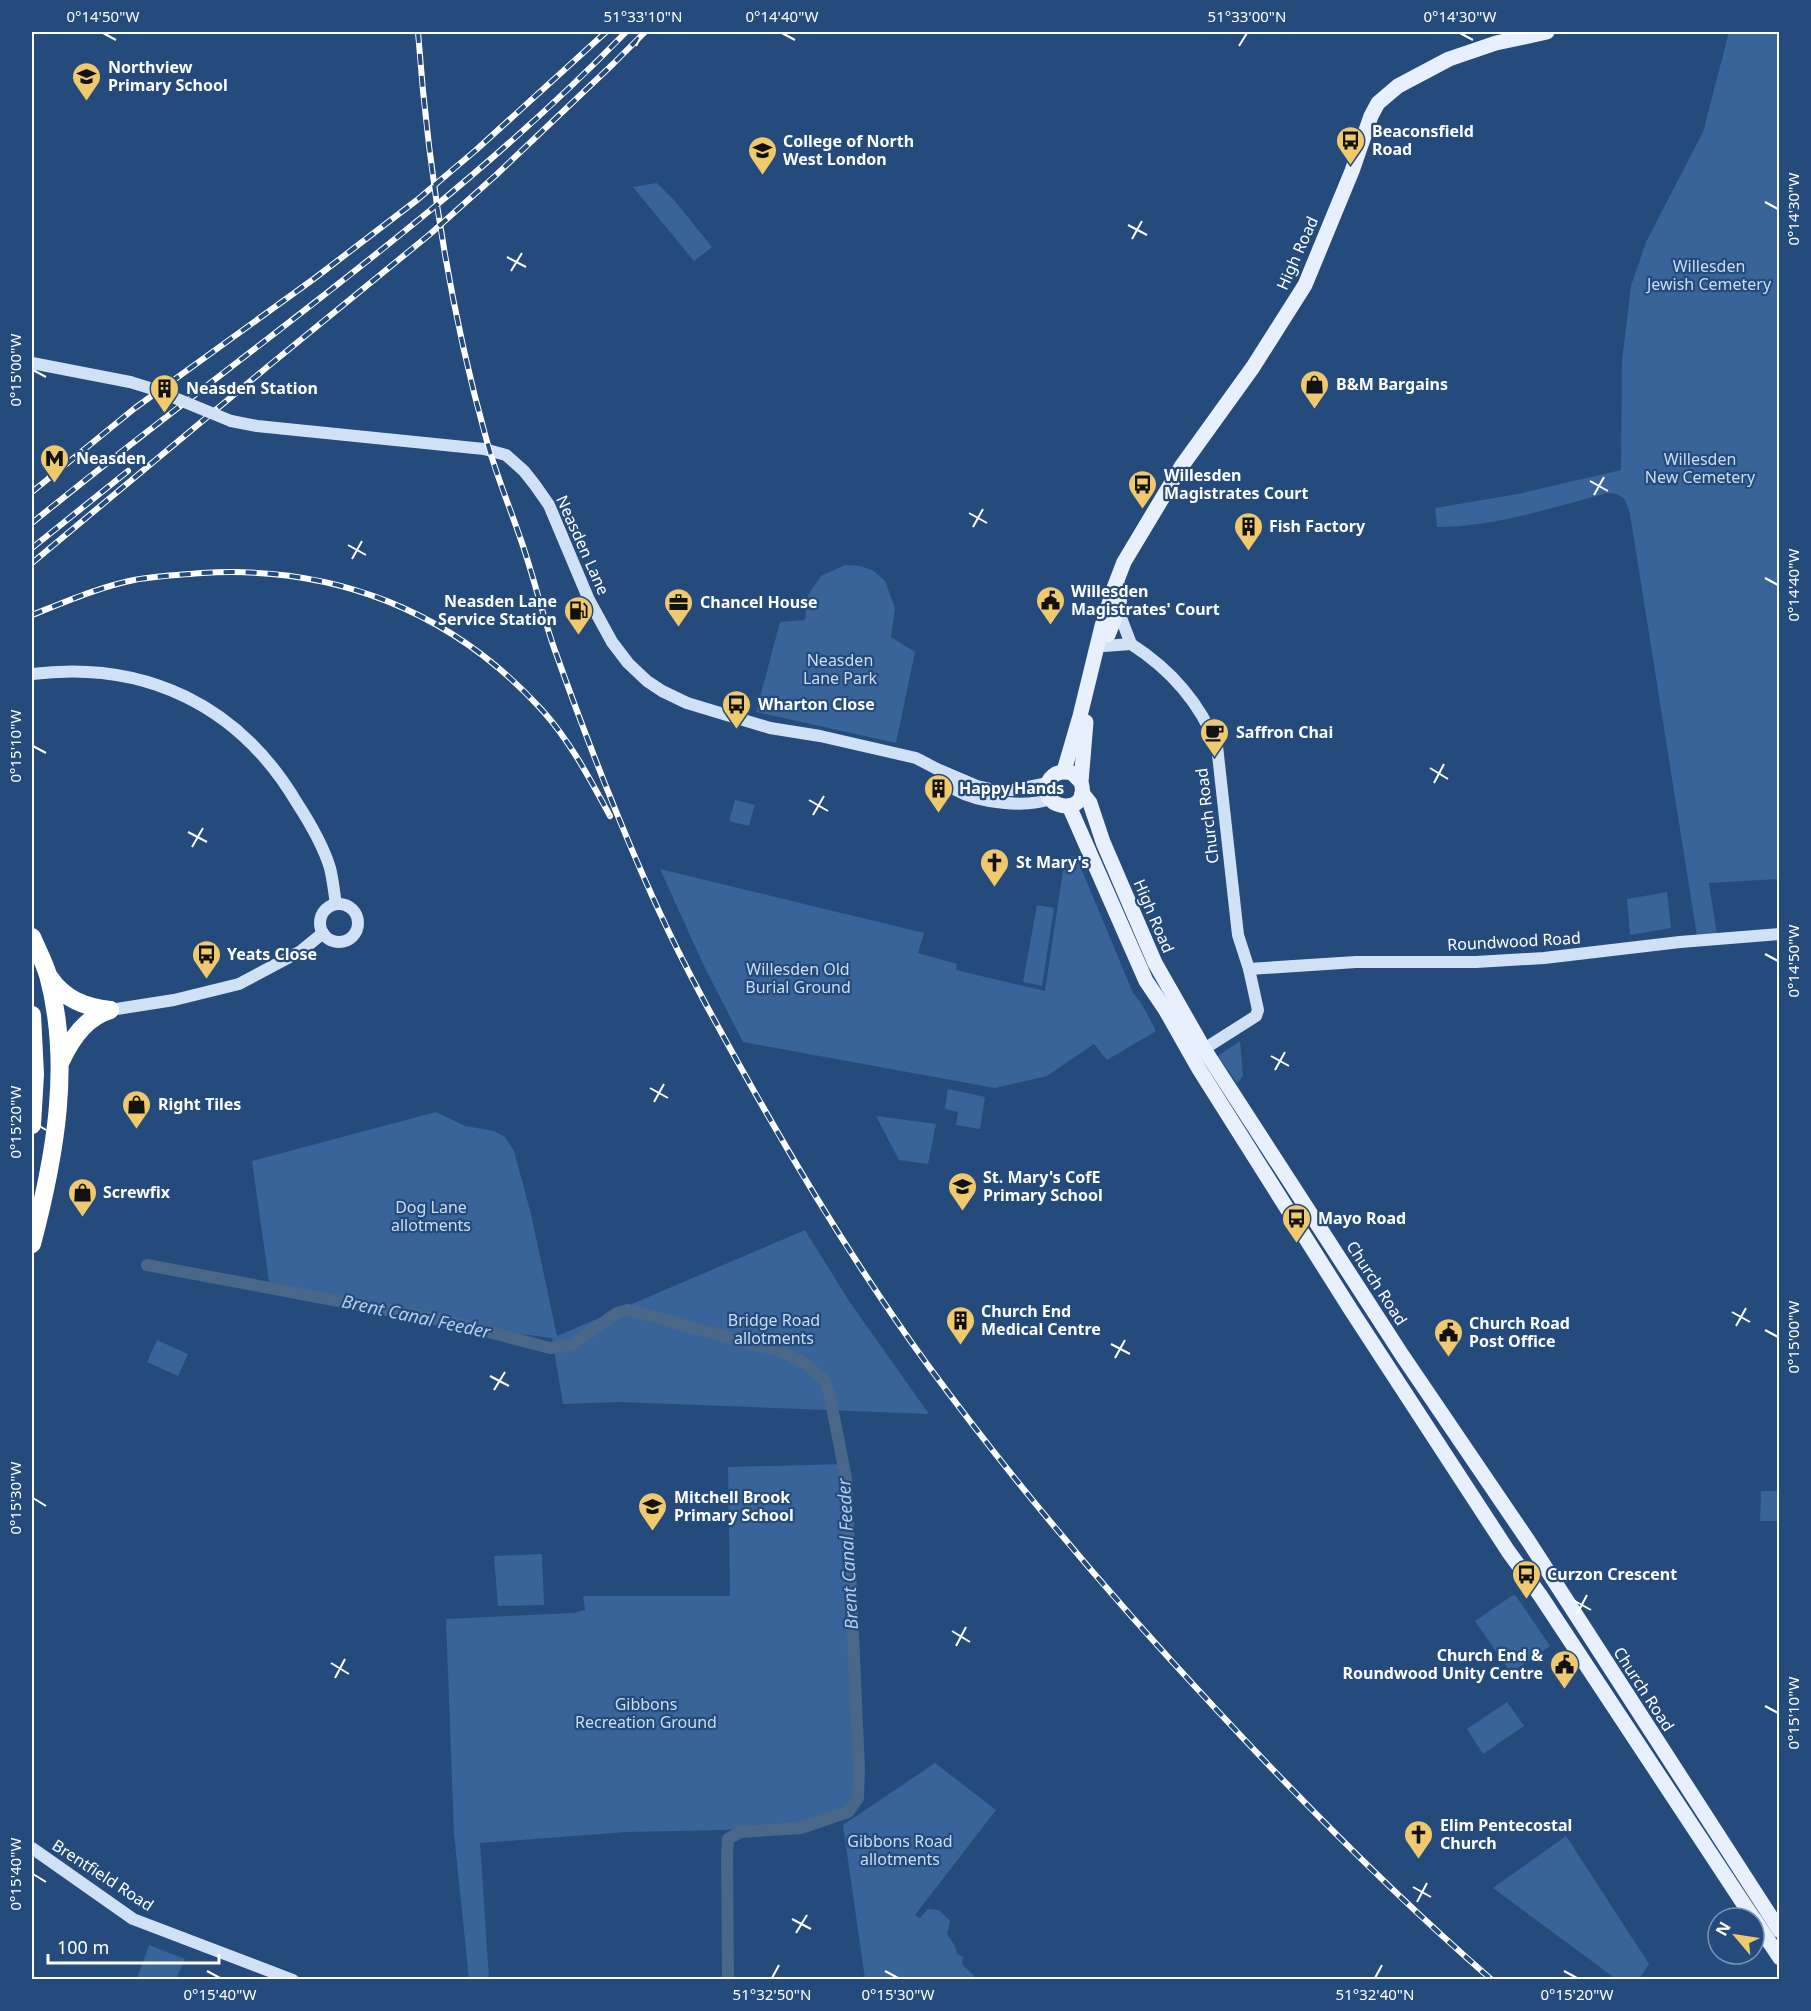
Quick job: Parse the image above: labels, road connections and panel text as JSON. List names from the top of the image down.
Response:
{
  "streets": {
    "main road": [
      "High Road",
      "Neasden Lane",
      "Church Road",
      "Roundwood Road",
      "Brentfield Road"
    ]
  },
  "crossings": [
    ["High Road", "Neasden Lane"],
    ["High Road", "Church Road"],
    ["Church Road", "Roundwood Road"]
  ],
  "water": ["Brent Canal Feeder"],
  "parks": [
    "Willesden Jewish Cemetery",
    "Willesden New Cemetery",
    "Neasden Lane Park",
    "Willesden Old Burial Ground",
    "Dog Lane allotments",
    "Bridge Road allotments",
    "Gibbons Recreation Ground",
    "Gibbons Road allotments"
  ],
  "places": {
    "school or university": [
      "Northview Primary School",
      "College of North West London",
      "St. Mary's CofE Primary School",
      "Mitchell Brook Primary School"
    ],
    "bus stop": [
      "Beaconsfield Road",
      "Willesden Magistrates Court",
      "Wharton Close",
      "Yeats Close",
      "Mayo Road",
      "Curzon Crescent"
    ],
    "shop": ["B&M Bargains", "Right Tiles", "Screwfix"],
    "building": [
      "Neasden Station",
      "Fish Factory",
      "Happy Hands",
      "Church End Medical Centre"
    ],
    "metro station": ["Neasden"],
    "public building": ["Willesden Magistrates' Court", "Church Road Post Office", "Church End & Roundwood Unity Centre"],
    "office": ["Chancel House"],
    "fuel station": ["Neasden Lane Service Station"],
    "cafe": ["Saffron Chai"],
    "church": ["St Mary's", "Elim Pentecostal Church"]
  },
  "scale_bar": "100 m",
  "north": "top left",
  "coordinates": [
    "0°14'50\"W",
    "51°33'10\"N",
    "0°14'40\"W",
    "51°33'00\"N",
    "0°14'30\"W",
    "0°15'00\"W",
    "0°15'10\"W",
    "0°15'20\"W",
    "0°15'30\"W",
    "0°15'40\"W",
    "51°32'50\"N",
    "51°32'40\"N"
  ]
}
